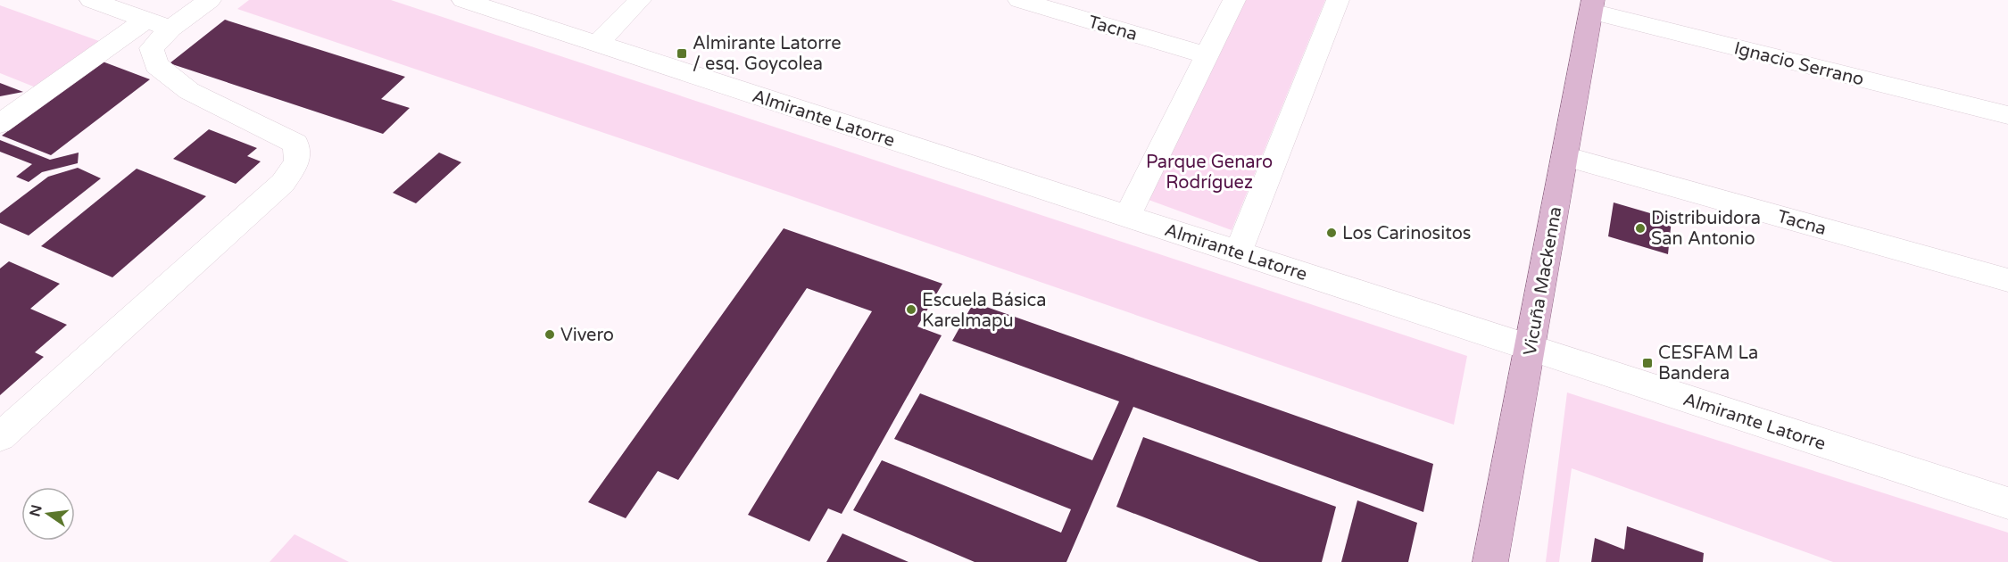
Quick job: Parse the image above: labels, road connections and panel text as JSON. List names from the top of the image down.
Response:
{
  "streets": {
    "main road": ["Vicuña Mackenna"],
    "street": ["Tacna", "Ignacio Serrano", "Almirante Latorre"]
  },
  "crossings": [
    ["Tacna", "Vicuña Mackenna"],
    ["Ignacio Serrano", "Vicuña Mackenna"],
    ["Almirante Latorre", "Vicuña Mackenna"]
  ],
  "parks": ["Parque Genaro Rodríguez"],
  "places": {
    "transit": ["Almirante Latorre / esq. Goycolea", "CESFAM La Bandera"],
    "other": [
      "Distribuidora San Antonio",
      "Los Carinositos",
      "Escuela Básica Karelmapu",
      "Vivero"
    ]
  },
  "north": "left"
}
